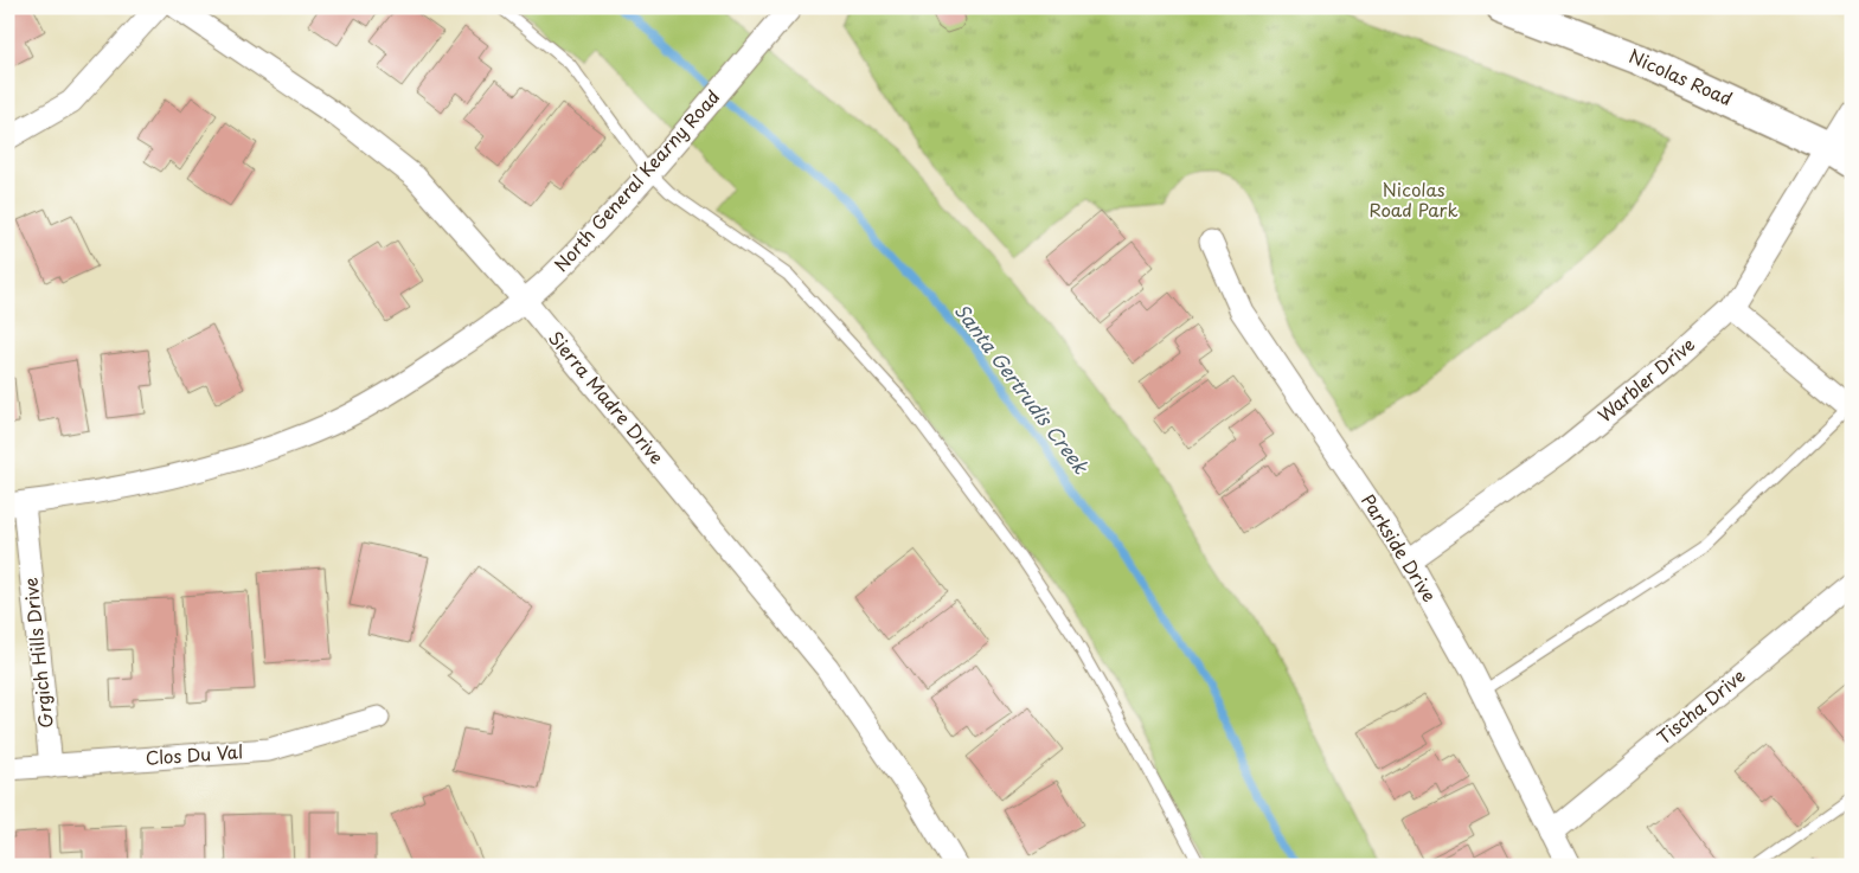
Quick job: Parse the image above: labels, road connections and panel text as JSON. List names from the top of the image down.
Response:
{
  "streets": {
    "main road": ["Nicolas Road"],
    "street": [
      "North General Kearny Road",
      "Warbler Drive",
      "Sierra Madre Drive",
      "Parkside Drive",
      "Grgich Hills Drive",
      "Tischa Drive",
      "Clos Du Val"
    ]
  },
  "crossings": [
    ["Nicolas Road", "Warbler Drive"],
    ["North General Kearny Road", "Sierra Madre Drive"],
    ["North General Kearny Road", "Grgich Hills Drive"],
    ["Warbler Drive", "Parkside Drive"],
    ["Parkside Drive", "Tischa Drive"],
    ["Grgich Hills Drive", "Clos Du Val"]
  ],
  "water": ["Santa Gertrudis Creek"],
  "parks": ["Nicolas Road Park"]
}
